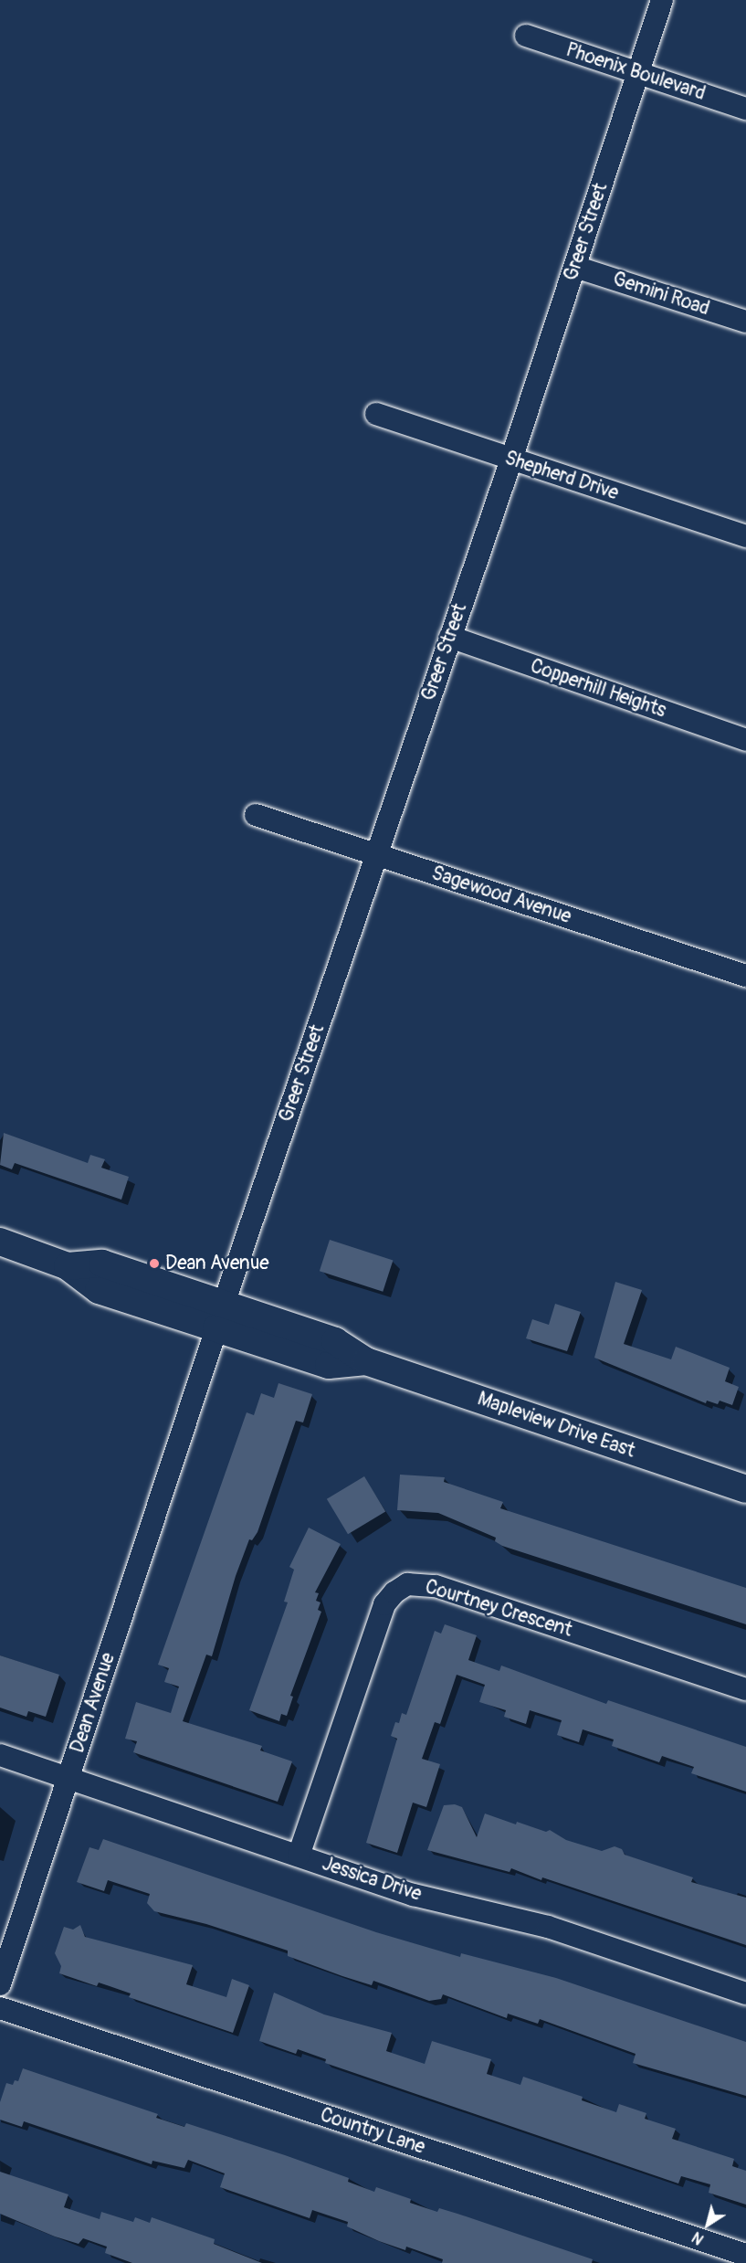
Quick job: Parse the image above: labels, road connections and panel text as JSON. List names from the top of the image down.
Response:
{
  "streets": {
    "main road": ["Mapleview Drive East"],
    "street": [
      "Phoenix Boulevard",
      "Greer Street",
      "Gemini Road",
      "Shepherd Drive",
      "Copperhill Heights",
      "Sagewood Avenue",
      "Courtney Crescent",
      "Dean Avenue",
      "Jessica Drive",
      "Country Lane"
    ]
  },
  "crossings": [
    ["Phoenix Boulevard", "Greer Street"],
    ["Greer Street", "Gemini Road"],
    ["Greer Street", "Shepherd Drive"],
    ["Greer Street", "Copperhill Heights"],
    ["Greer Street", "Sagewood Avenue"],
    ["Greer Street", "Mapleview Drive East"],
    ["Greer Street", "Dean Avenue"],
    ["Mapleview Drive East", "Dean Avenue"],
    ["Courtney Crescent", "Jessica Drive"],
    ["Dean Avenue", "Jessica Drive"]
  ],
  "places": ["Dean Avenue"],
  "north": "bottom left"
}
